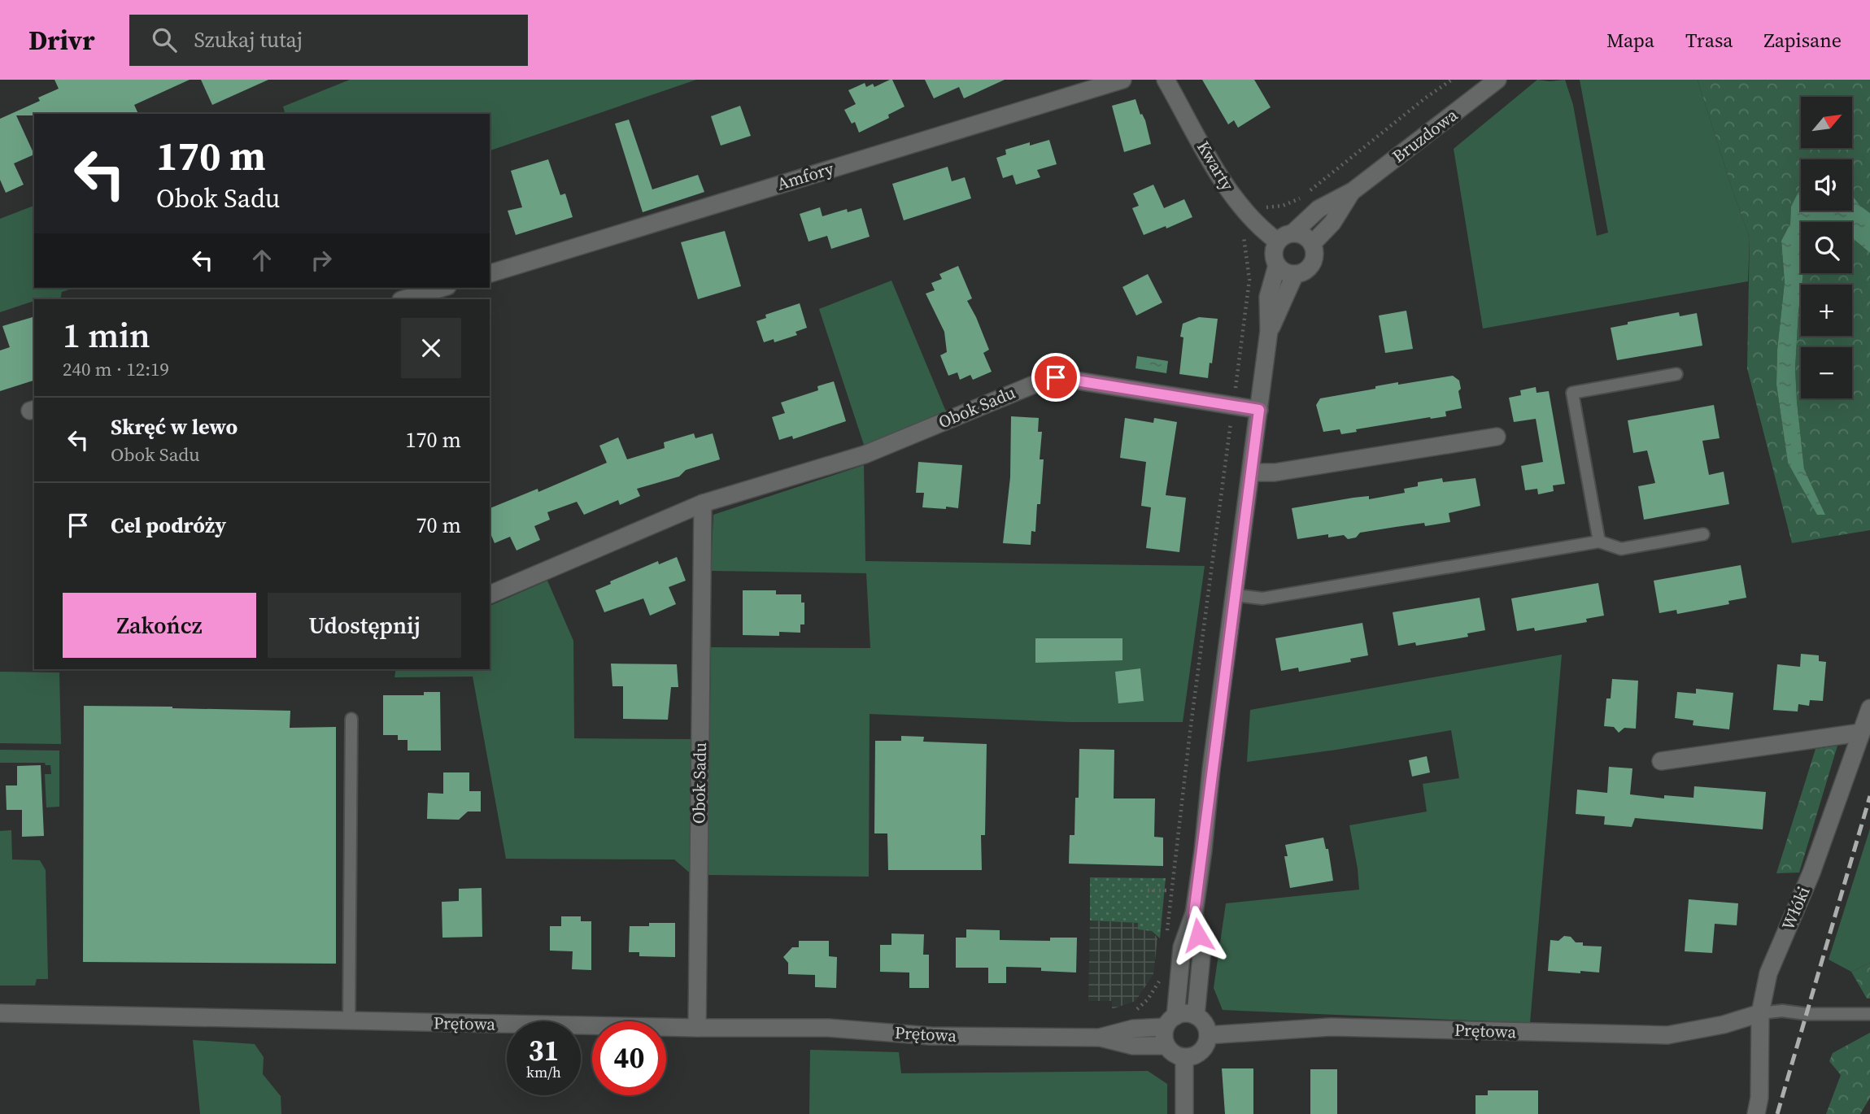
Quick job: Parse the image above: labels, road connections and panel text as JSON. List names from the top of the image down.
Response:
{
  "streets": {
    "street": [
      "Bruzdowa",
      "Kwarty",
      "Amfory",
      "Obok Sadu",
      "Włóki",
      "Prętowa"
    ]
  },
  "crossings": [
    ["Bruzdowa", "Kwarty"],
    ["Obok Sadu", "Prętowa"],
    ["Włóki", "Prętowa"]
  ],
  "north": "top right",
  "page": {
    "header": "Drivr",
    "search": "Szukaj tutaj",
    "nav": ["Mapa", "Trasa", "Zapisane"],
    "map_buttons": ["+", "−"],
    "turn": ["170 m", "Obok Sadu"],
    "heading": ["1 min", "240 m · 12:19"],
    "list": [
      {
        "name": "Skręć w lewo",
        "note": "Obok Sadu",
        "value": "170 m"
      },
      {
        "name": "Cel podróży",
        "value": "70 m"
      }
    ],
    "buttons": ["Zakończ", "Udostępnij"],
    "speed": "31 km/h",
    "limit": "40"
  }
}
